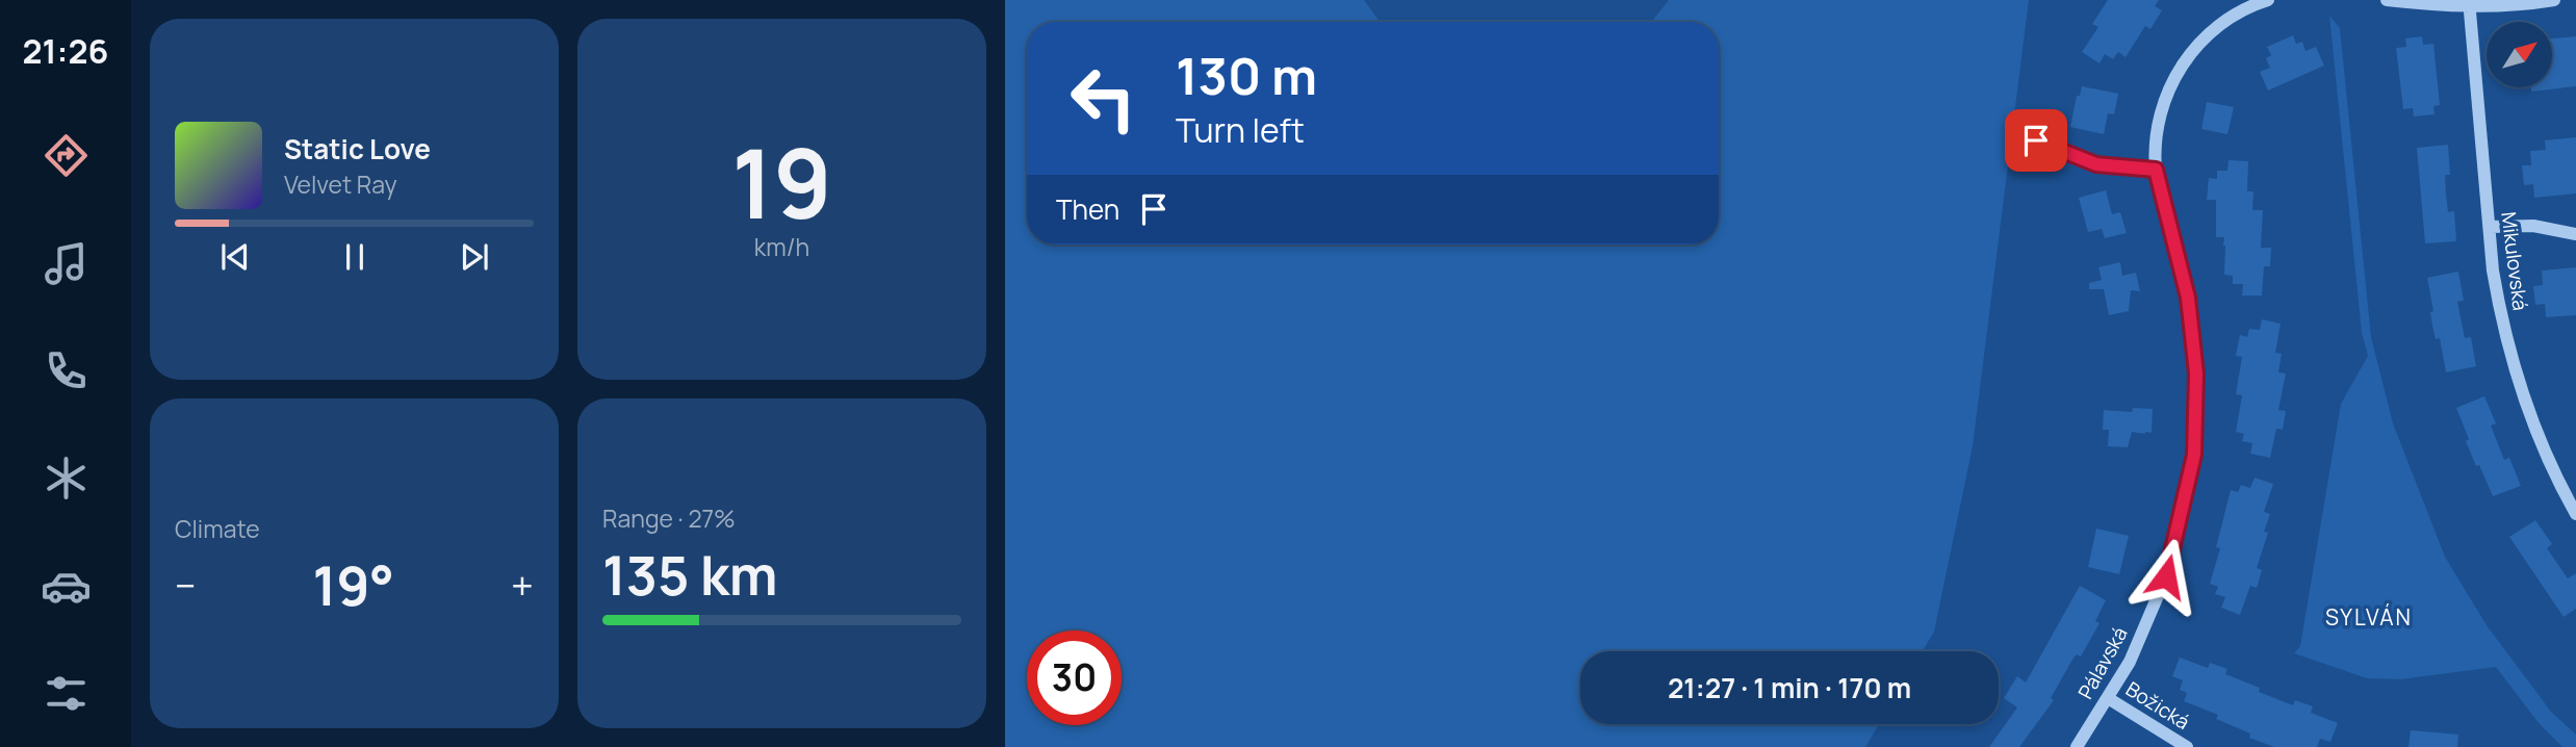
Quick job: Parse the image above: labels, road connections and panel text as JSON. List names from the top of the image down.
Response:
{
  "streets": {
    "street": ["Mikulovská", "Pálavská", "Božická"]
  },
  "crossings": [
    ["Pálavská", "Božická"]
  ],
  "districts": ["SYLVÁN"],
  "north": "top right",
  "page": {
    "tabs": "21:26",
    "tile": [
      ["19", "km/h"],
      "Climate",
      ["Range · 27%", "135 km"]
    ],
    "turn": ["130 m", "Turn left"],
    "song": ["Static Love", "Velvet Ray"],
    "then": "Then",
    "heat": ["−", "19°", "+"],
    "limit": "30",
    "trip": "21:27 · 1 min · 170 m"
  }
}
